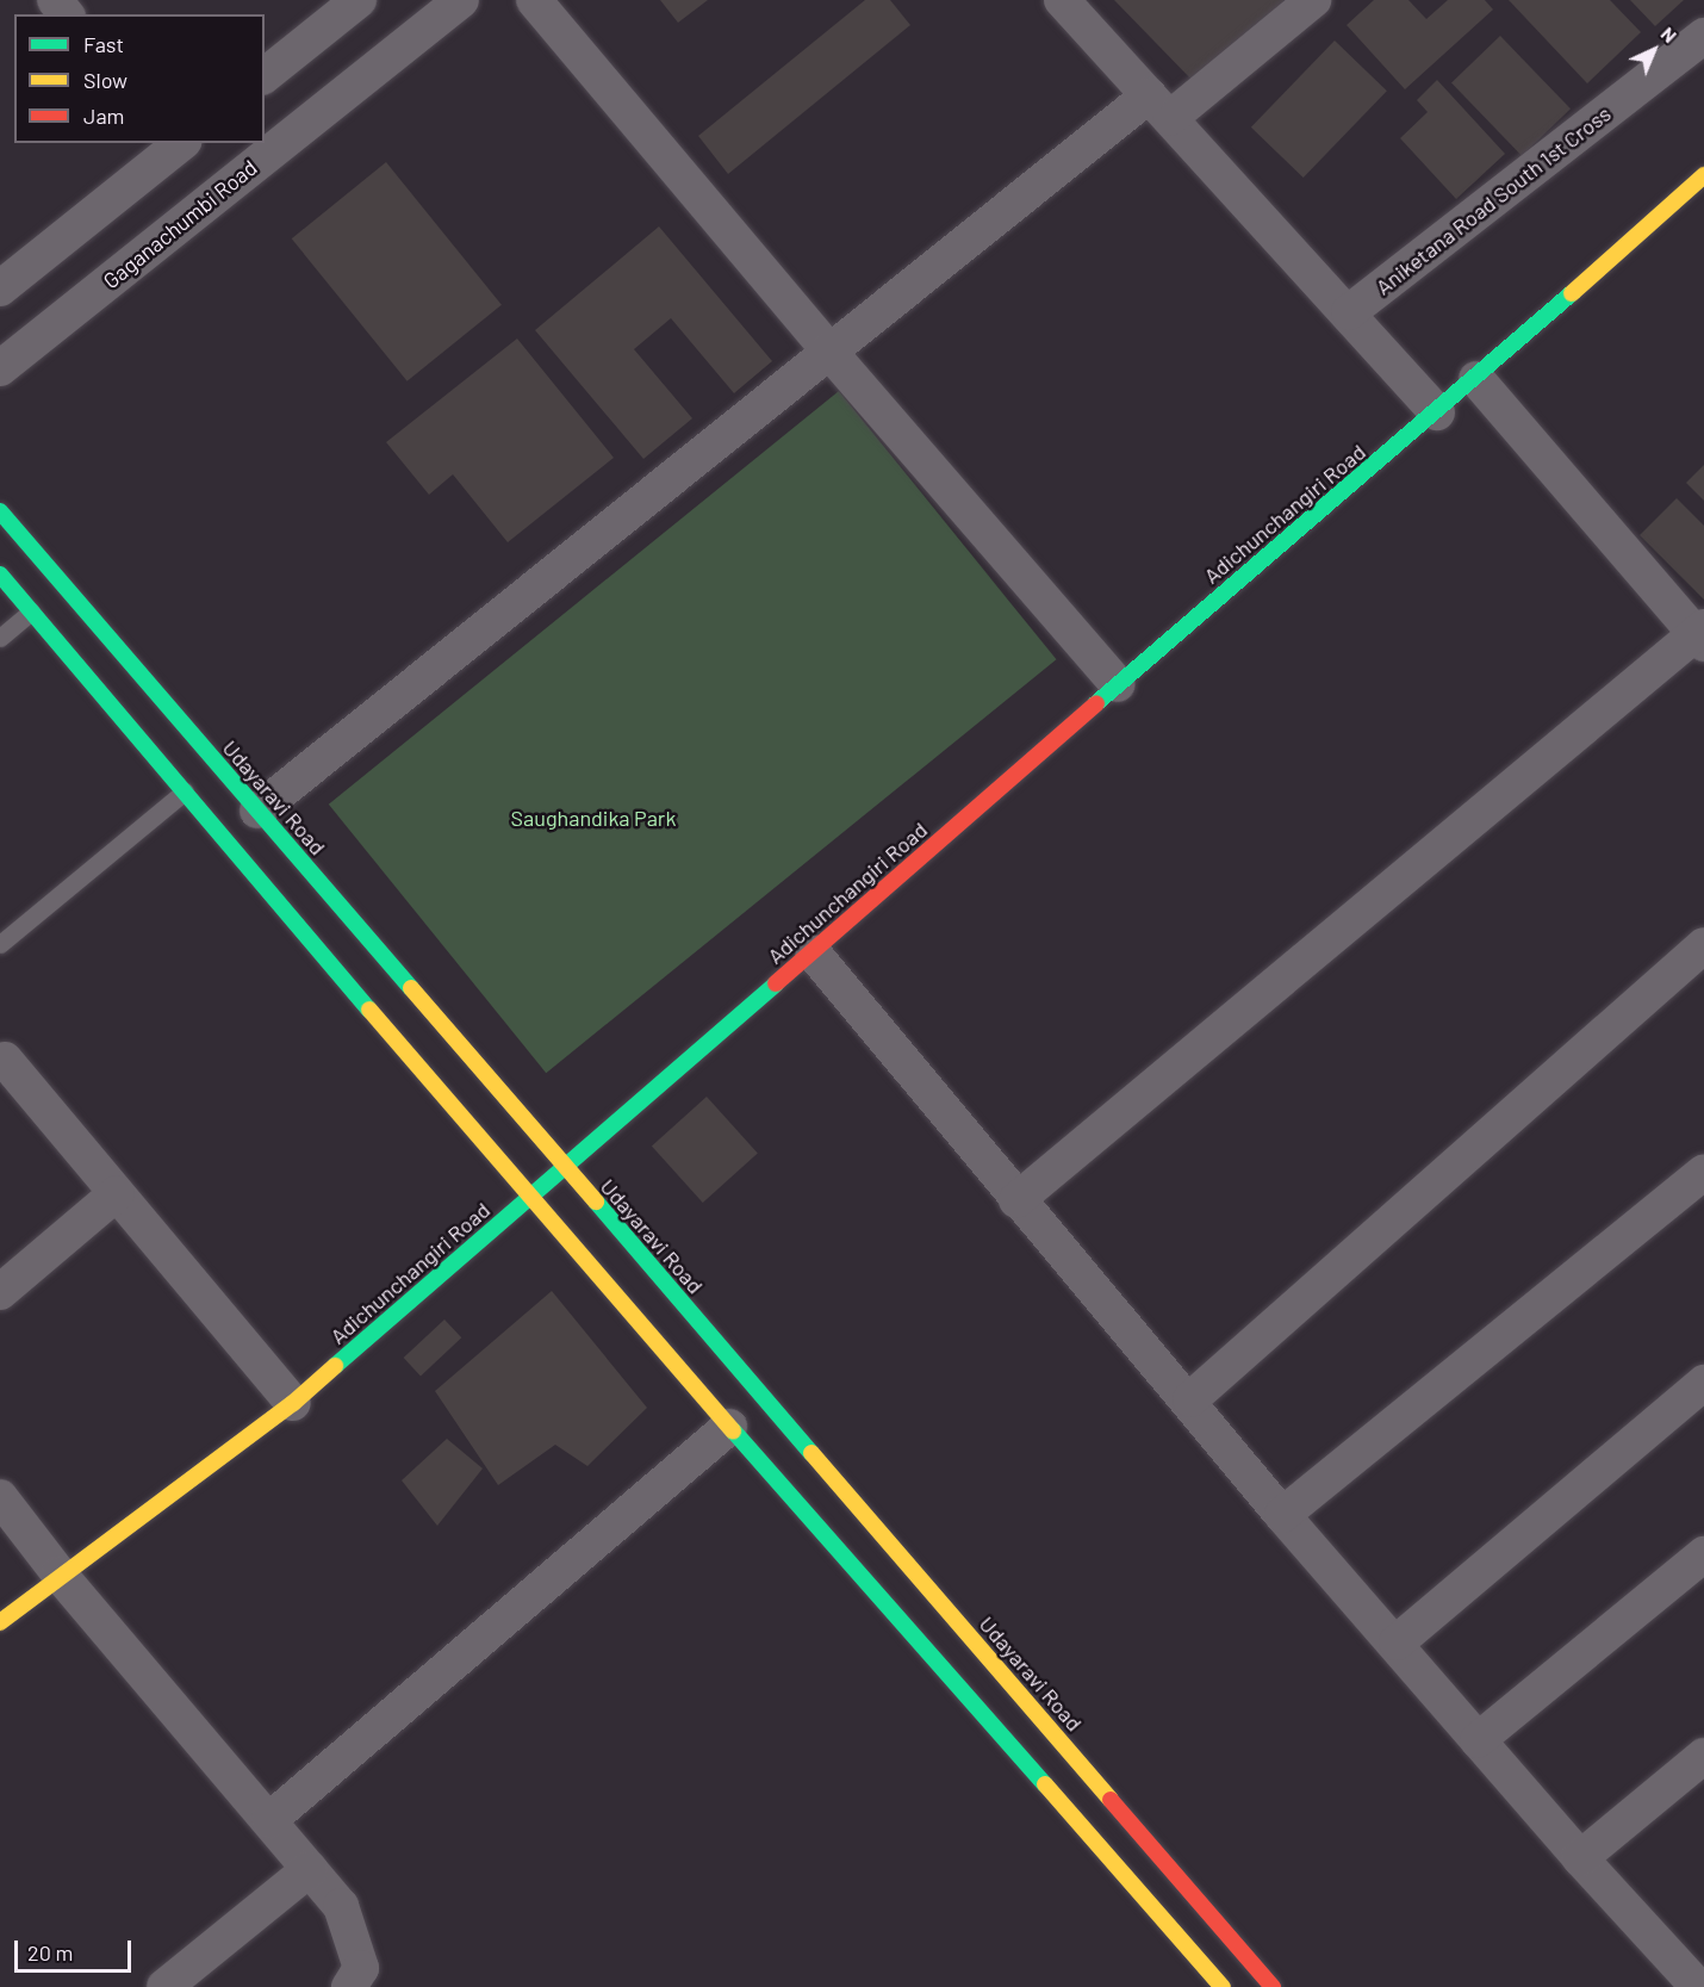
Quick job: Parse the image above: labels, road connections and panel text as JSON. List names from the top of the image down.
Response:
{
  "streets": {
    "street": [
      "Aniketana Road South 1st Cross",
      "Gaganachumbi Road",
      "Adichunchangiri Road",
      "Udayaravi Road"
    ]
  },
  "crossings": [
    ["Adichunchangiri Road", "Udayaravi Road"]
  ],
  "parks": ["Saughandika Park"],
  "legend": ["Fast", "Slow", "Jam"],
  "scale_bar": "20 m",
  "north": "top right"
}
